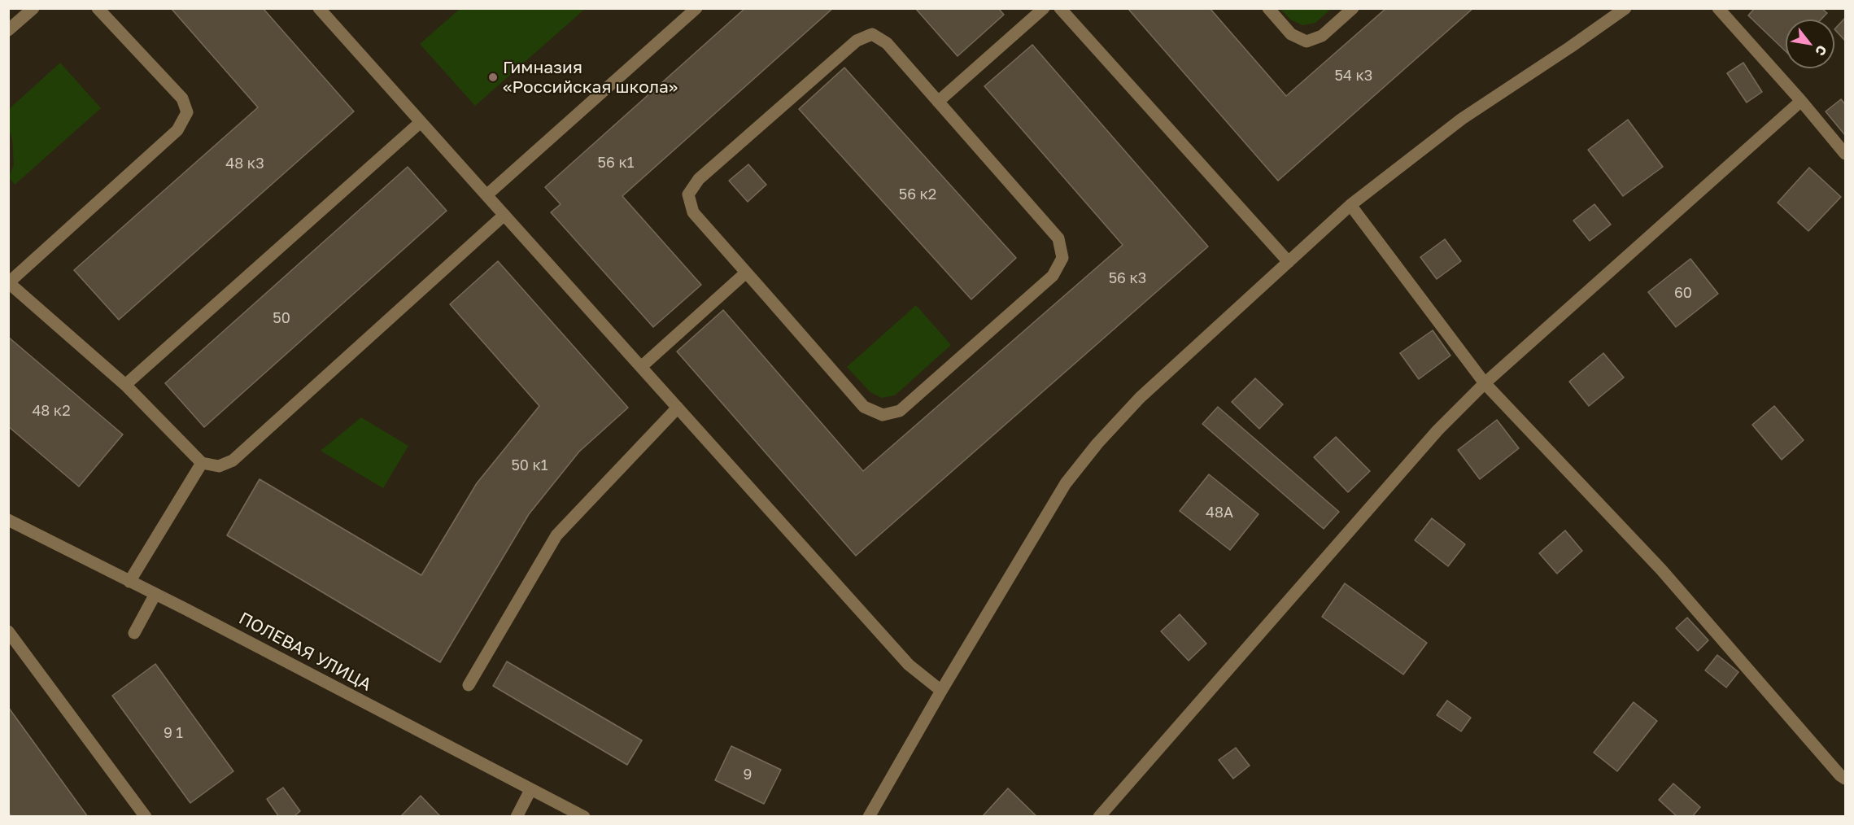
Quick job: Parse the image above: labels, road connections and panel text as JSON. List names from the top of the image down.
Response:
{
  "streets": {
    "street": ["ПОЛЕВАЯ УЛИЦА"]
  },
  "places": ["Гимназия «Российская школа»"],
  "house_numbers": [
    "54 к3",
    "56 к1",
    "48 к3",
    "56 к2",
    "56 к3",
    "60",
    "50",
    "48 к2",
    "50 к1",
    "48А",
    "9 1",
    "9"
  ],
  "north": "bottom right"
}
